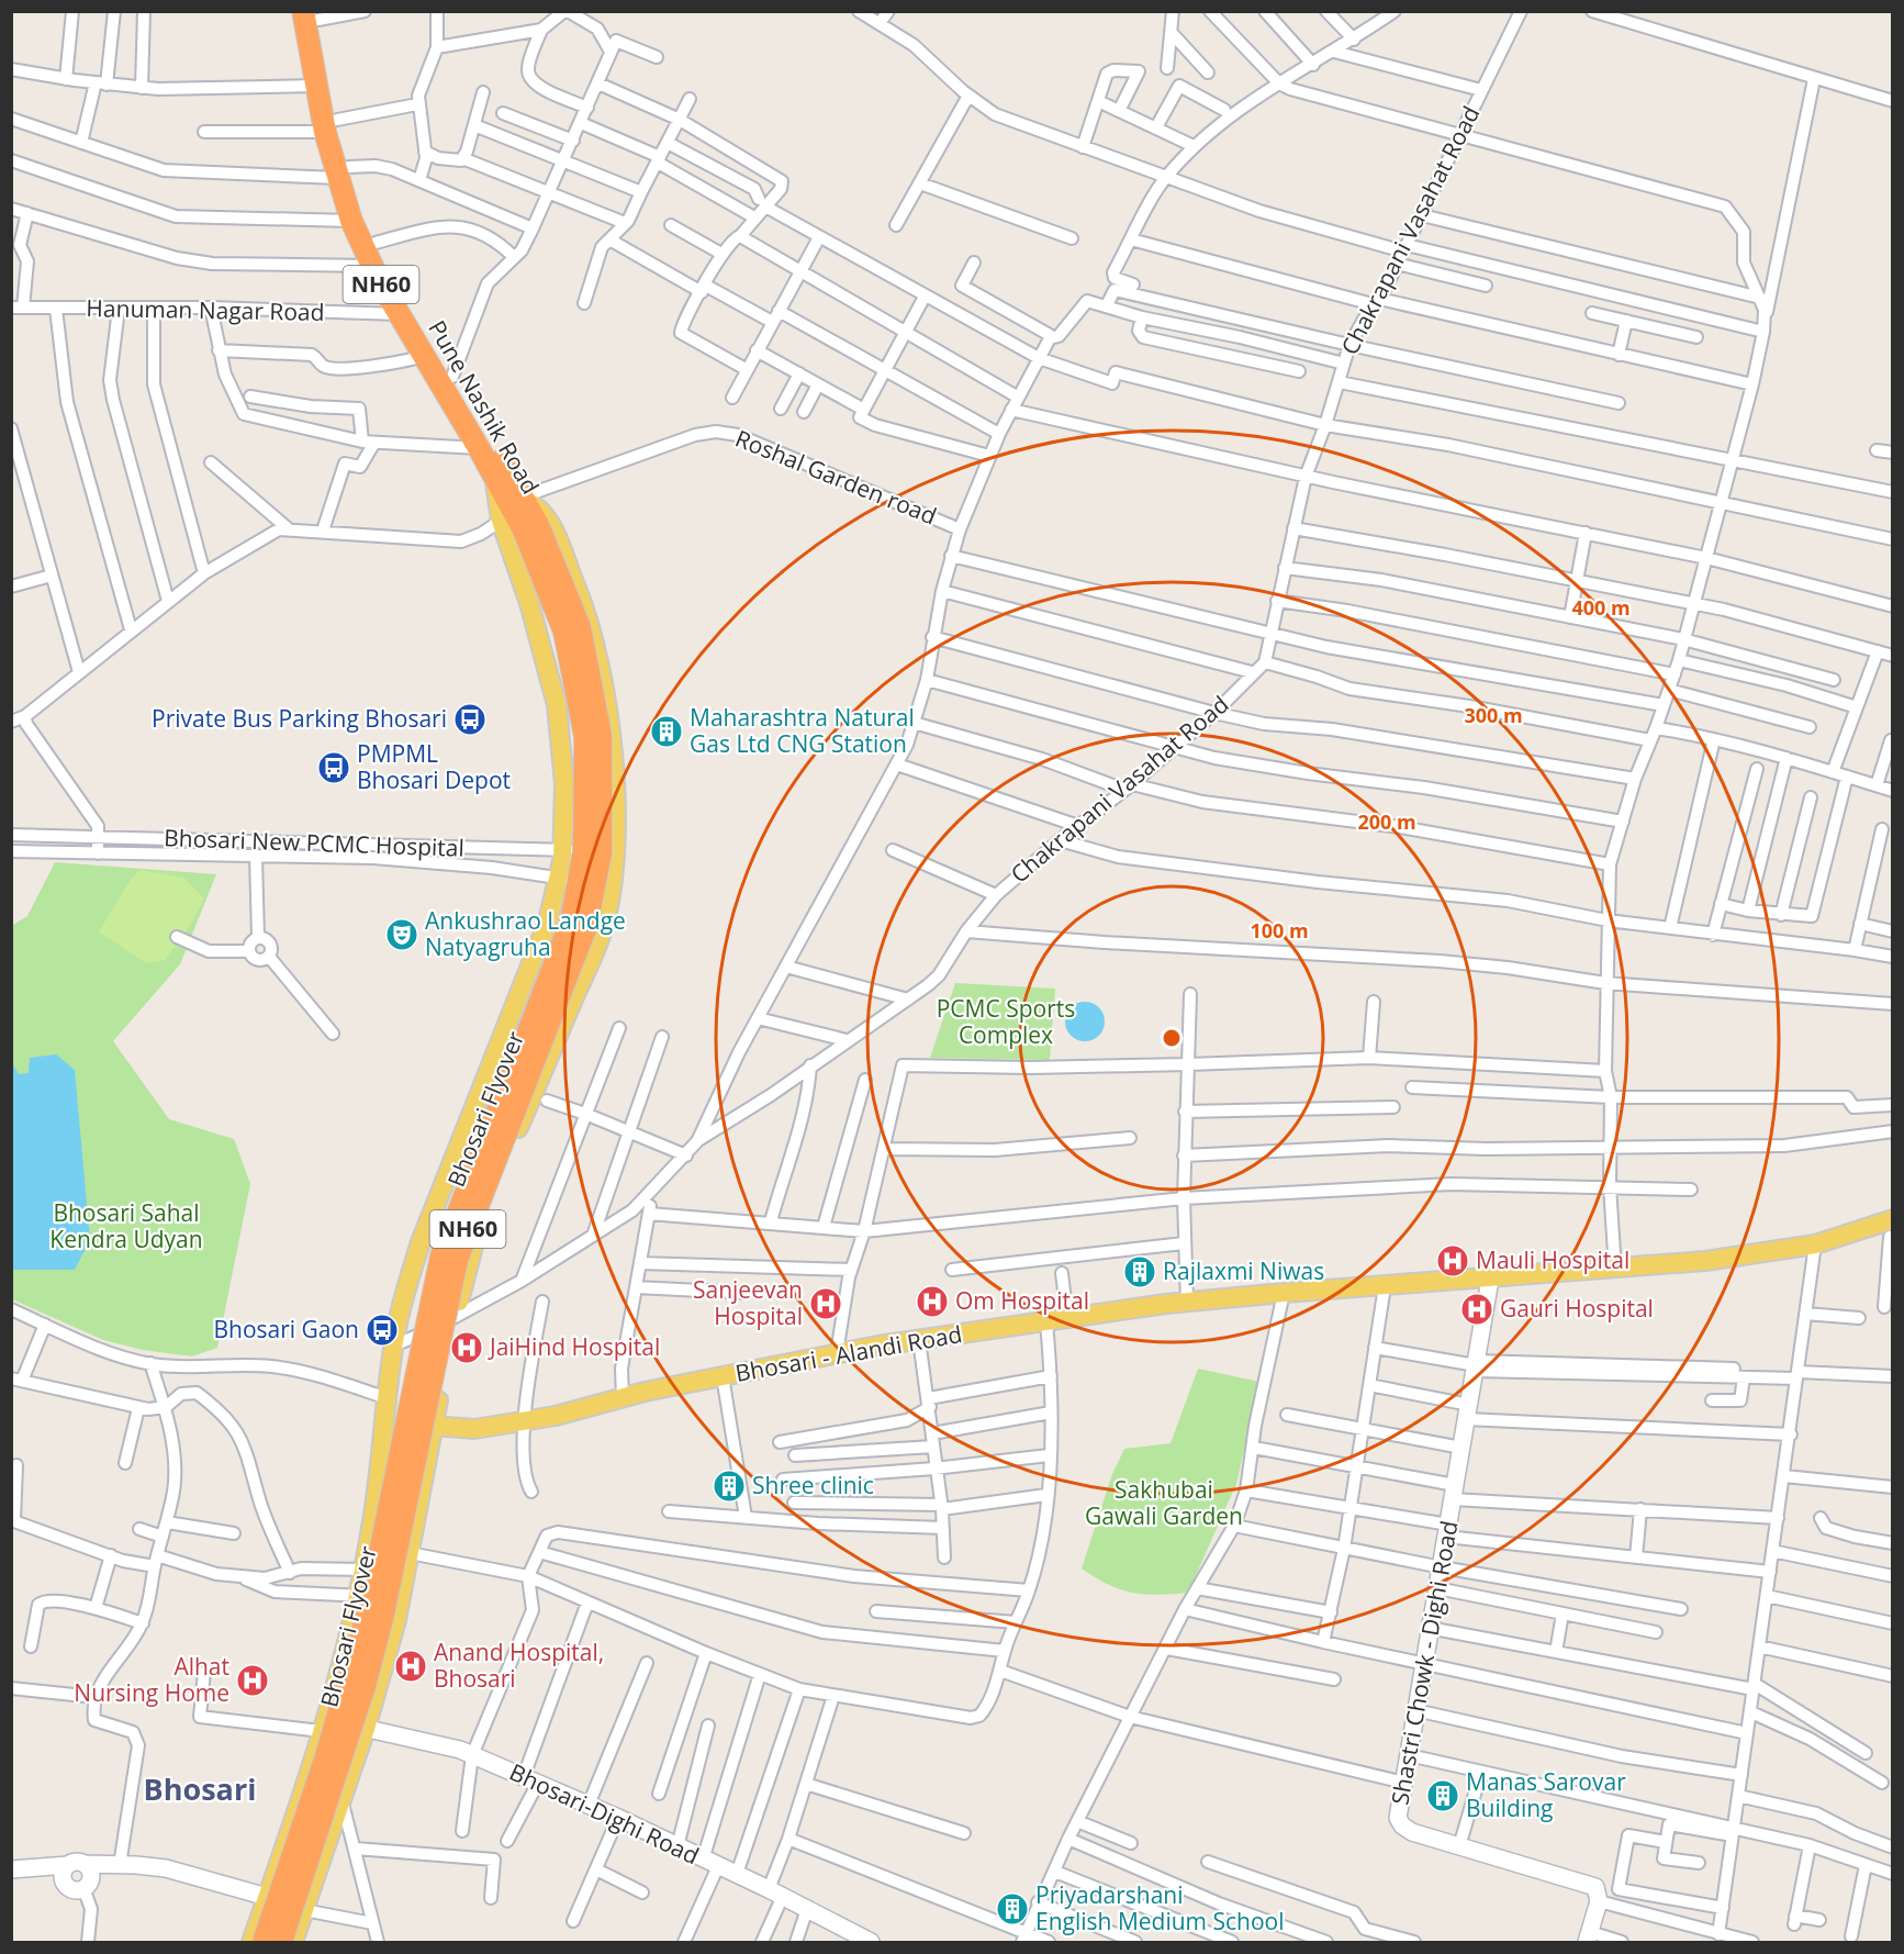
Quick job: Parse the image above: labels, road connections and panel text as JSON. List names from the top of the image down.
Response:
{
  "streets": {
    "highway": ["NH60", "Pune Nashik Road", "Bhosari Flyover"],
    "main road": ["Bhosari - Alandi Road"],
    "street": [
      "Chakrapani Vasahat Road",
      "Hanuman Nagar Road",
      "Roshal Garden road",
      "Bhosari New PCMC Hospital",
      "Shastri Chowk - Dighi Road",
      "Bhosari-Dighi Road"
    ]
  },
  "crossings": [
    ["Hanuman Nagar Road", "Pune Nashik Road"],
    ["Pune Nashik Road", "Roshal Garden road"],
    ["Pune Nashik Road", "Bhosari Flyover"],
    ["Bhosari - Alandi Road", "Shastri Chowk - Dighi Road"]
  ],
  "districts": ["Bhosari"],
  "parks": ["PCMC Sports Complex", "Bhosari Sahal Kendra Udyan", "Sakhubai Gawali Garden"],
  "places": {
    "bus stop": ["Private Bus Parking Bhosari", "PMPML Bhosari Depot", "Bhosari Gaon"],
    "building": [
      "Maharashtra Natural Gas Ltd CNG Station",
      "Rajlaxmi Niwas",
      "Shree clinic",
      "Manas Sarovar Building",
      "Priyadarshani English Medium School"
    ],
    "theatre": ["Ankushrao Landge Natyagruha"],
    "hospital": [
      "Mauli Hospital",
      "Om Hospital",
      "Sanjeevan Hospital",
      "Gauri Hospital",
      "JaiHind Hospital",
      "Anand Hospital, Bhosari",
      "Alhat Nursing Home"
    ]
  },
  "rings": [
    "400 m",
    "300 m",
    "200 m",
    "100 m"
  ]
}
